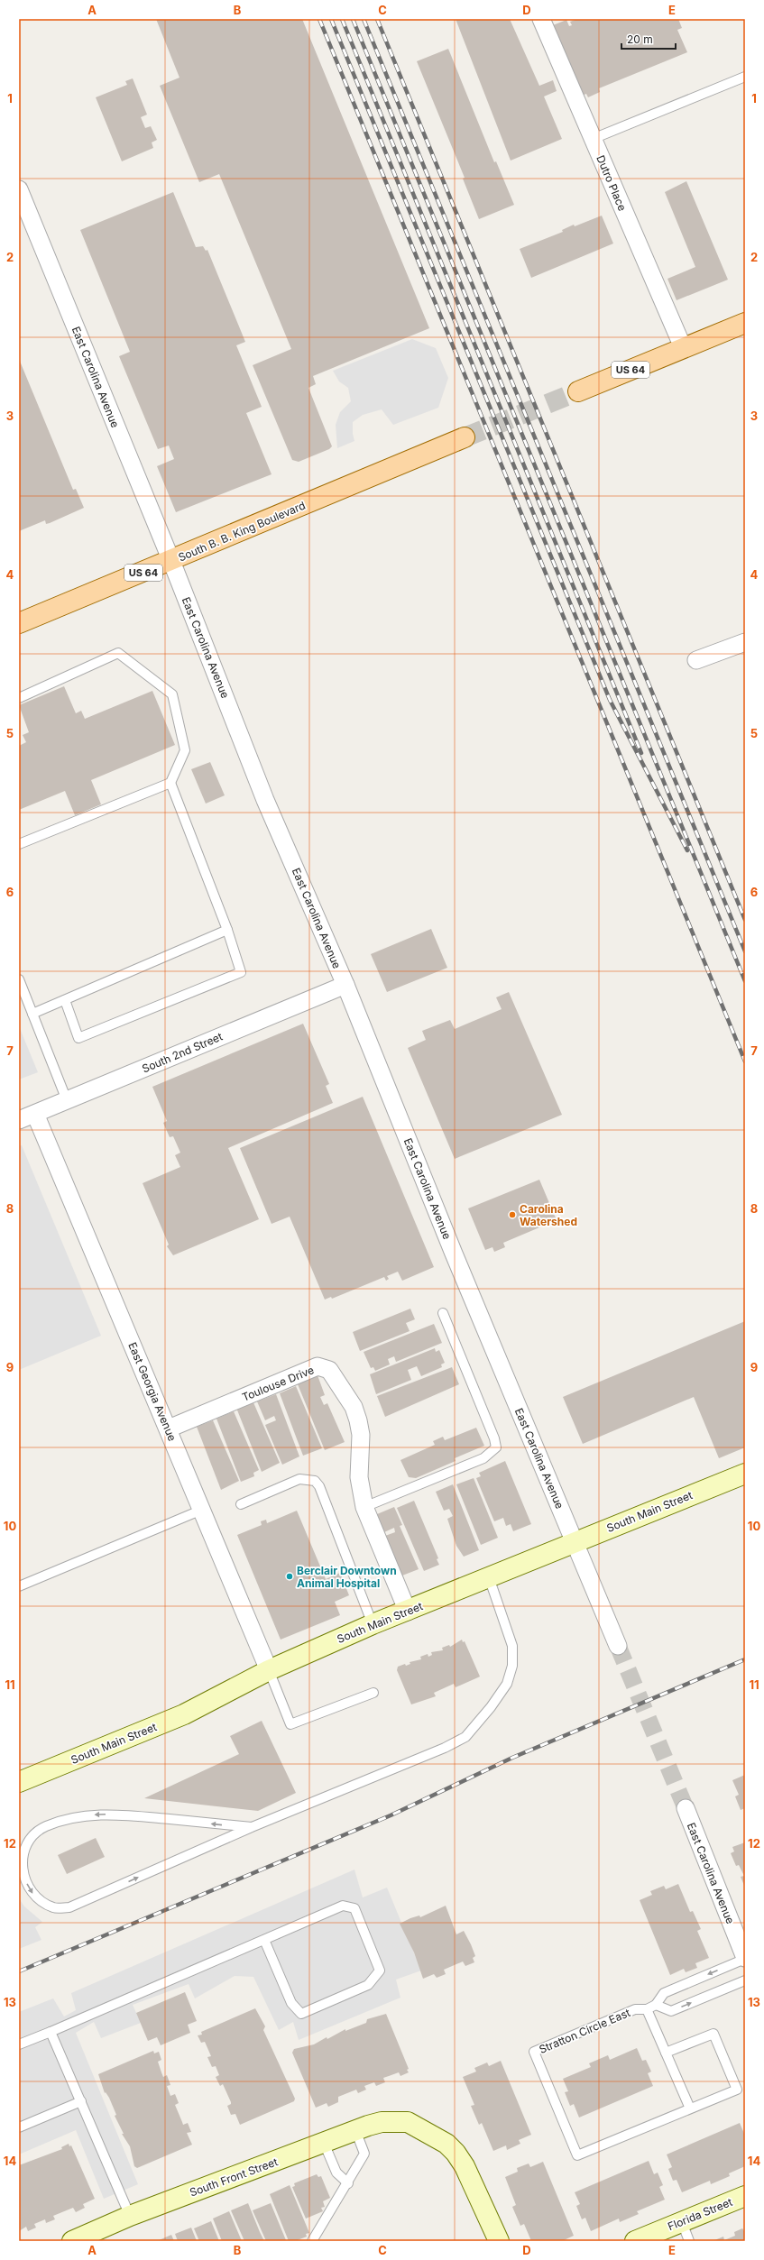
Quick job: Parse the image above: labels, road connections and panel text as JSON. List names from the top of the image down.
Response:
{
  "streets": {
    "main road": [
      "US 64",
      "South B. B. King Boulevard",
      "South Main Street",
      "South Front Street",
      "Florida Street"
    ],
    "street": [
      "Dutro Place",
      "East Carolina Avenue",
      "South 2nd Street",
      "Toulouse Drive",
      "East Georgia Avenue"
    ],
    "lane": ["Stratton Circle East"]
  },
  "crossings": [
    ["Dutro Place", "US 64"],
    ["East Carolina Avenue", "South B. B. King Boulevard"],
    ["East Carolina Avenue", "South 2nd Street"],
    ["East Carolina Avenue", "South Main Street"],
    ["East Carolina Avenue", "Stratton Circle East"],
    ["South 2nd Street", "East Georgia Avenue"],
    ["Toulouse Drive", "East Georgia Avenue"],
    ["Toulouse Drive", "South Main Street"],
    ["East Georgia Avenue", "South Main Street"]
  ],
  "places": ["Carolina Watershed", "Berclair Downtown Animal Hospital"],
  "scale_bar": "20 m",
  "grid": {
    "columns": [
      "A",
      "B",
      "C",
      "D",
      "E"
    ],
    "rows": [
      "1",
      "2",
      "3",
      "4",
      "5",
      "6",
      "7",
      "8",
      "9",
      "10",
      "11",
      "12",
      "13",
      "14"
    ]
  }
}
